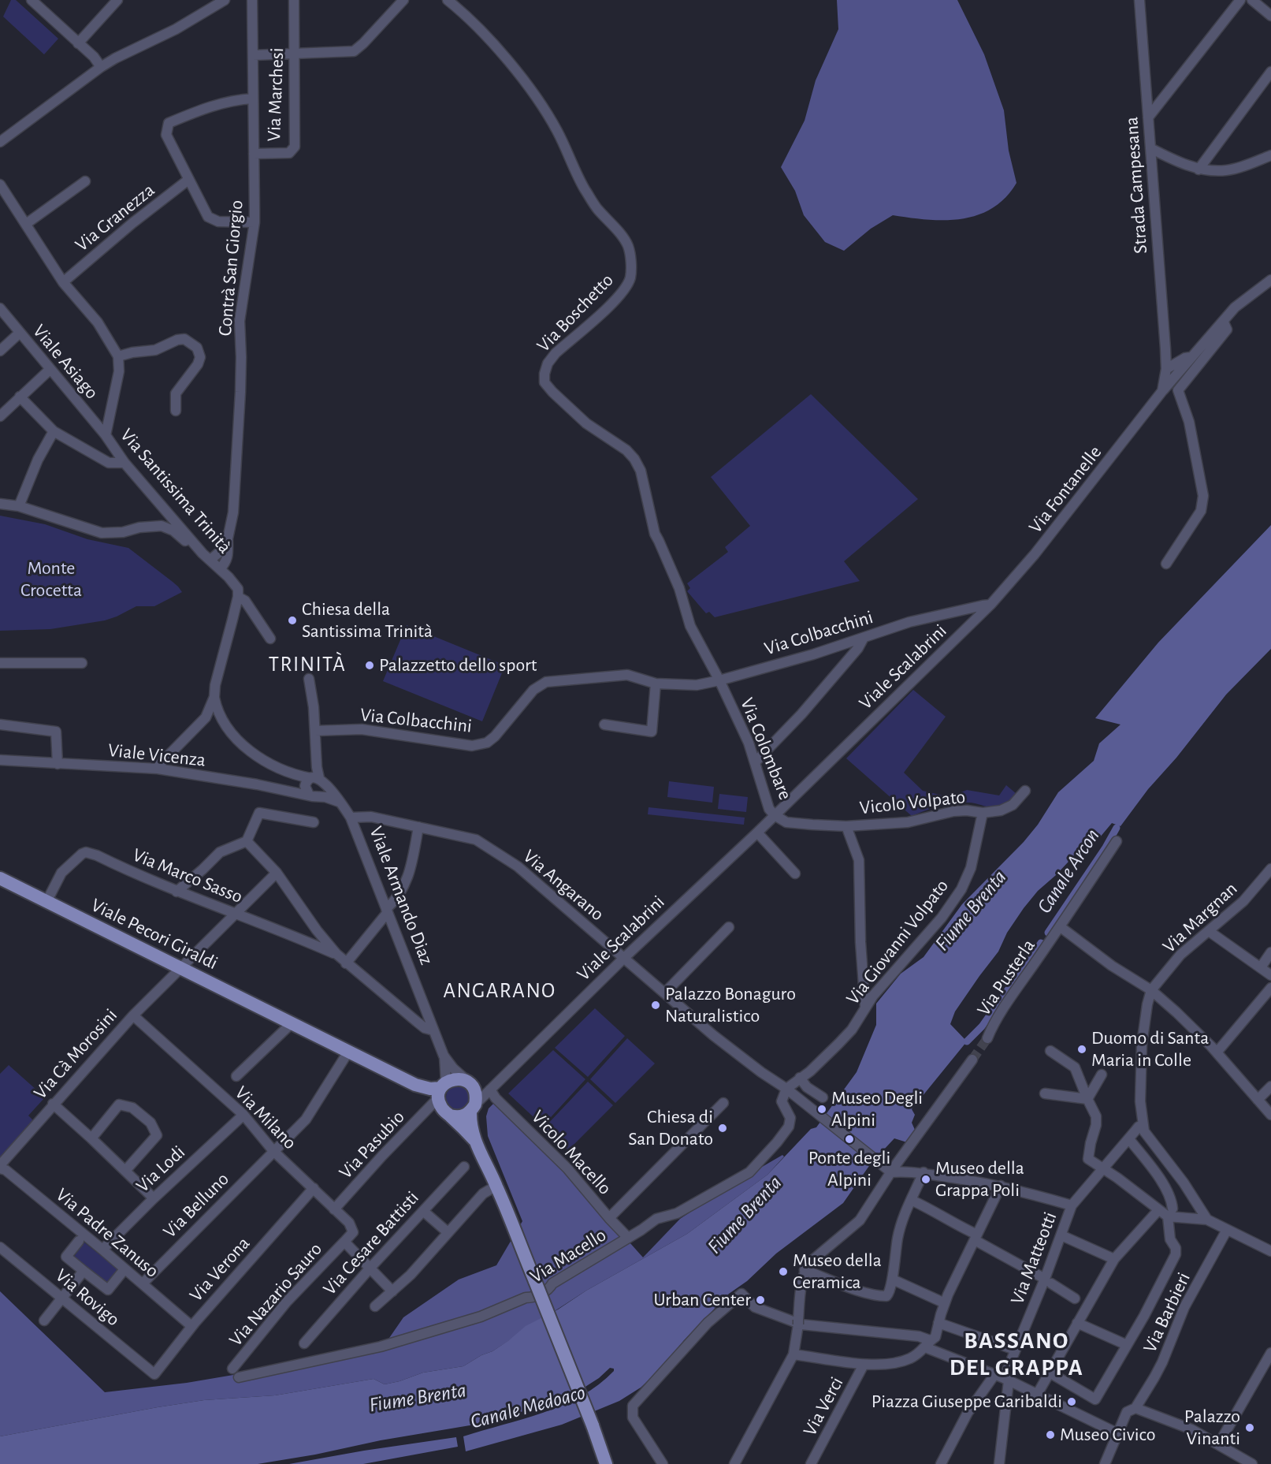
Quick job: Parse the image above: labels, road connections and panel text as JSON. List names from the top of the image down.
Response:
{
  "streets": {
    "main road": ["Viale Armando Diaz", "Viale Pecori Giraldi"],
    "street": [
      "Via Marchesi",
      "Strada Campesana",
      "Via Granezza",
      "Contrà San Giorgio",
      "Via Boschetto",
      "Viale Asiago",
      "Via Fontanelle",
      "Via Santissima Trinità",
      "Via Colbacchini",
      "Viale Scalabrini",
      "Via Colombare",
      "Viale Vicenza",
      "Vicolo Volpato",
      "Via Marco Sasso",
      "Via Angarano",
      "Via Margnan",
      "Via Giovanni Volpato",
      "Via Pusterla",
      "Via Cà Morosini",
      "Via Milano",
      "Via Pasubio",
      "Vicolo Macello",
      "Via Lodi",
      "Via Belluno",
      "Via Padre Zanuso",
      "Via Cesare Battisti",
      "Via Macello",
      "Via Matteotti",
      "Via Verona",
      "Via Nazario Sauro",
      "Via Rovigo",
      "Via Barbieri",
      "Via Verci"
    ]
  },
  "crossings": [
    ["Via Marchesi", "Contrà San Giorgio"],
    ["Strada Campesana", "Via Fontanelle"],
    ["Contrà San Giorgio", "Via Santissima Trinità"],
    ["Via Boschetto", "Via Colbacchini"],
    ["Via Boschetto", "Via Colombare"],
    ["Viale Asiago", "Via Santissima Trinità"],
    ["Via Fontanelle", "Via Colbacchini"],
    ["Via Fontanelle", "Viale Scalabrini"],
    ["Via Colbacchini", "Viale Scalabrini"],
    ["Via Colbacchini", "Via Colombare"],
    ["Viale Scalabrini", "Via Colombare"],
    ["Viale Scalabrini", "Via Angarano"],
    ["Viale Scalabrini", "Viale Armando Diaz"],
    ["Viale Scalabrini", "Viale Pecori Giraldi"],
    ["Viale Scalabrini", "Via Pasubio"],
    ["Viale Scalabrini", "Vicolo Macello"],
    ["Via Colombare", "Vicolo Volpato"],
    ["Vicolo Volpato", "Via Giovanni Volpato"],
    ["Via Marco Sasso", "Viale Pecori Giraldi"],
    ["Via Marco Sasso", "Via Cà Morosini"],
    ["Via Angarano", "Viale Armando Diaz"],
    ["Via Angarano", "Via Giovanni Volpato"],
    ["Via Angarano", "Via Macello"],
    ["Viale Armando Diaz", "Viale Pecori Giraldi"],
    ["Viale Armando Diaz", "Via Pasubio"],
    ["Viale Pecori Giraldi", "Via Cà Morosini"],
    ["Viale Pecori Giraldi", "Via Pasubio"],
    ["Viale Pecori Giraldi", "Via Belluno"],
    ["Via Giovanni Volpato", "Via Macello"],
    ["Via Cà Morosini", "Via Milano"],
    ["Via Cà Morosini", "Via Padre Zanuso"],
    ["Via Milano", "Via Pasubio"],
    ["Via Milano", "Via Lodi"],
    ["Via Milano", "Via Belluno"],
    ["Via Milano", "Via Verona"],
    ["Via Milano", "Via Nazario Sauro"],
    ["Vicolo Macello", "Via Macello"],
    ["Via Lodi", "Via Padre Zanuso"],
    ["Via Belluno", "Via Padre Zanuso"],
    ["Via Padre Zanuso", "Via Verona"],
    ["Via Verona", "Via Rovigo"]
  ],
  "districts": ["TRINITÀ", "ANGARANO", "BASSANO DEL GRAPPA"],
  "water": ["Canale Arcon", "Fiume Brenta", "Canale Medoaco"],
  "parks": ["Monte Crocetta"],
  "places": [
    "Chiesa della Santissima Trinità",
    "Palazzetto dello sport",
    "Palazzo Bonaguro Naturalistico",
    "Duomo di Santa Maria in Colle",
    "Museo Degli Alpini",
    "Chiesa di San Donato",
    "Ponte degli Alpini",
    "Museo della Grappa Poli",
    "Museo della Ceramica",
    "Urban Center",
    "Piazza Giuseppe Garibaldi",
    "Palazzo Vinanti",
    "Museo Civico"
  ]
}
